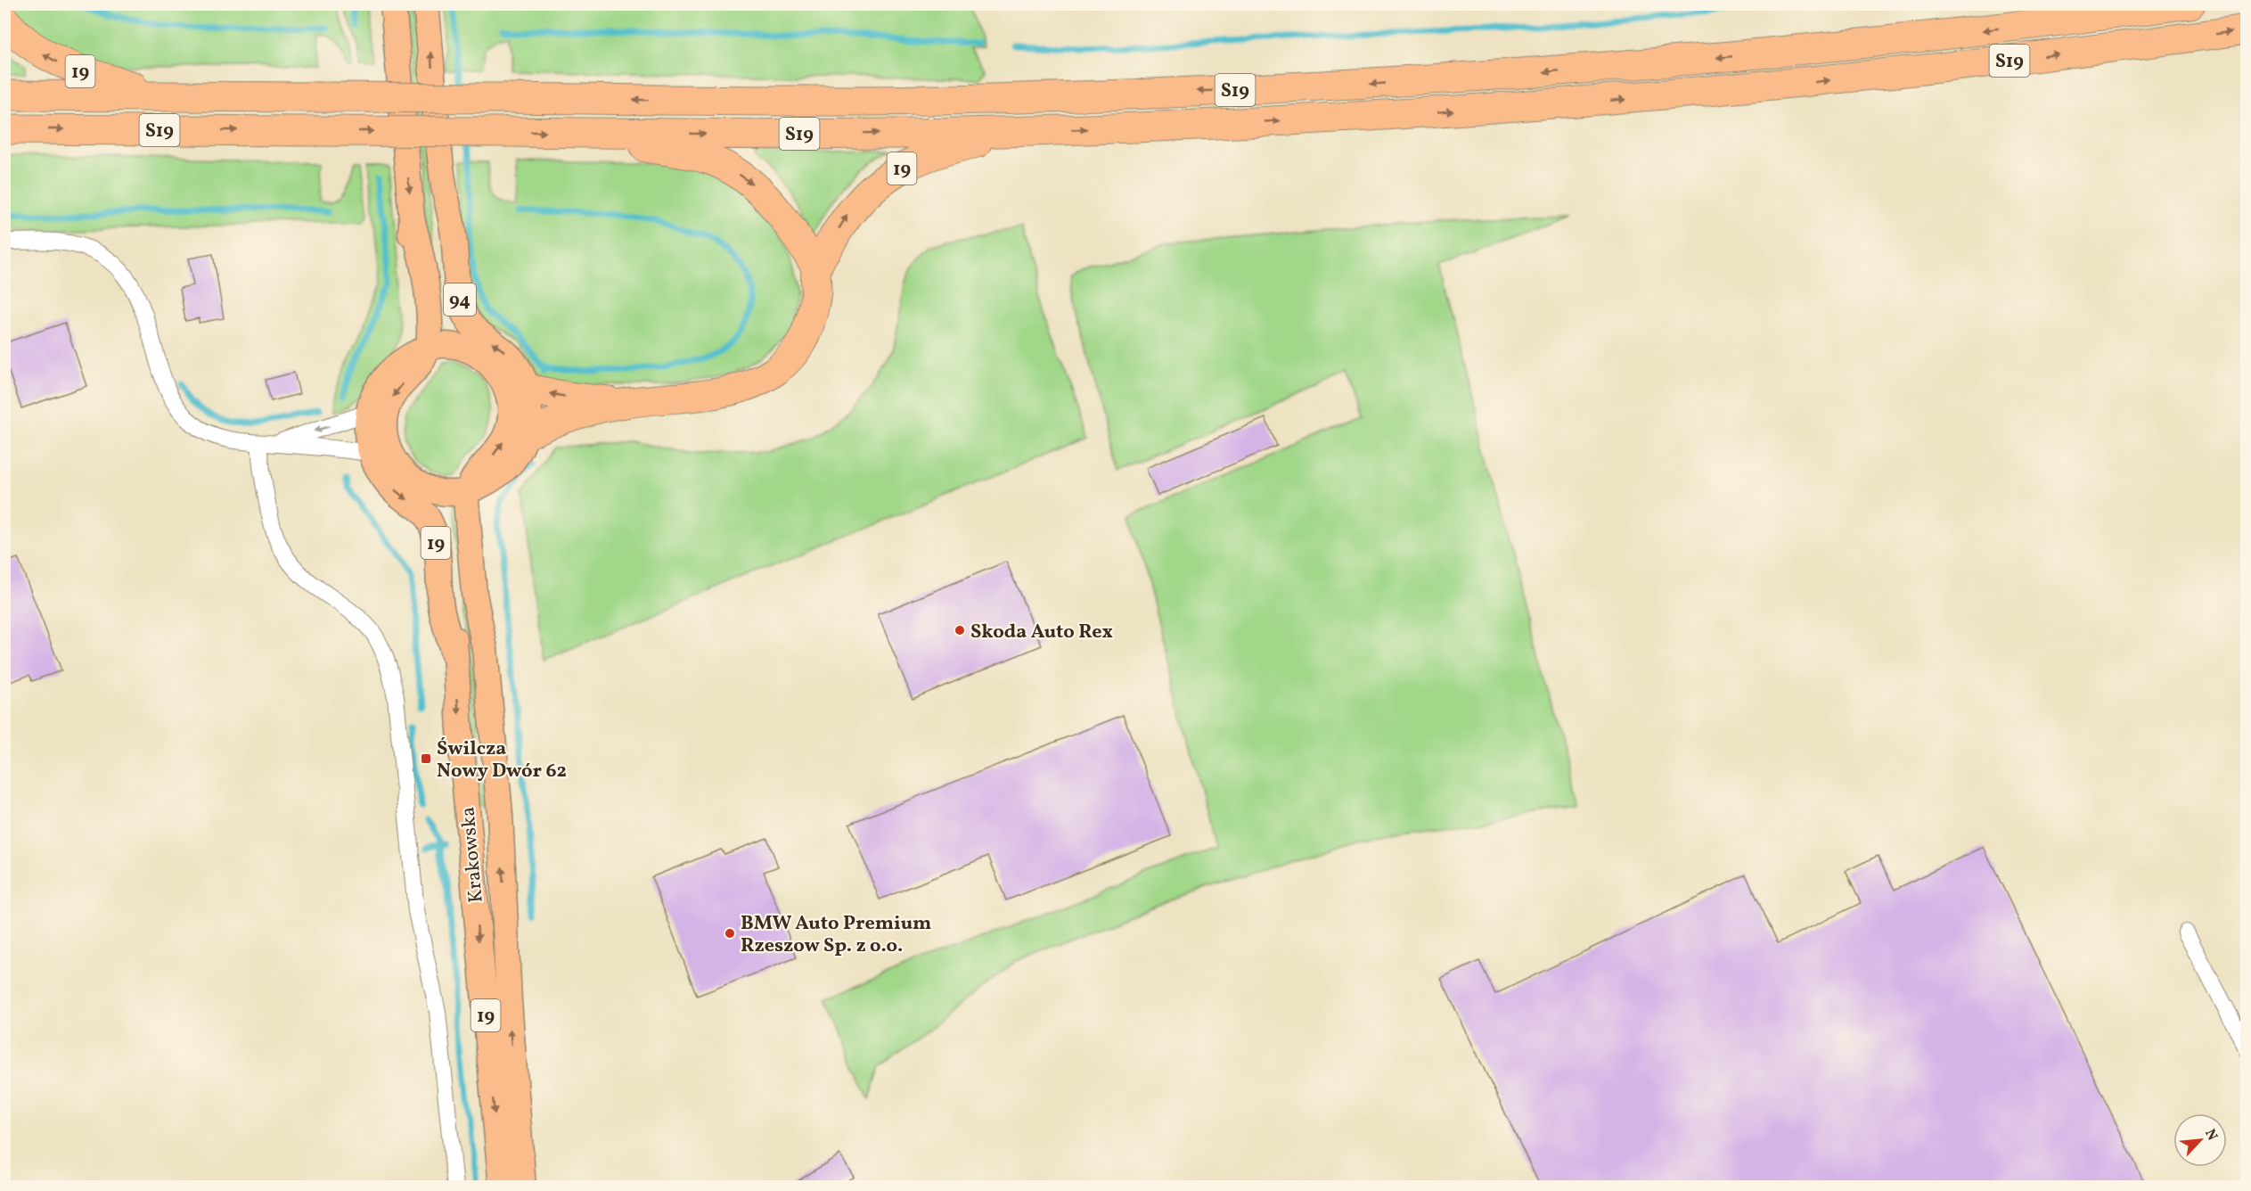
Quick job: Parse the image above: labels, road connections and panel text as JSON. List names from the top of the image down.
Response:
{
  "streets": {
    "highway": ["S19", "19"],
    "main road": ["94", "Krakowska"]
  },
  "crossings": [
    ["S19", "19"],
    ["19", "94"],
    ["19", "Krakowska"],
    ["94", "Krakowska"]
  ],
  "places": {
    "other": ["Skoda Auto Rex", "BMW Auto Premium Rzeszow Sp. z o.o."],
    "transit": ["Świlcza Nowy Dwór 62"]
  },
  "north": "top right"
}
